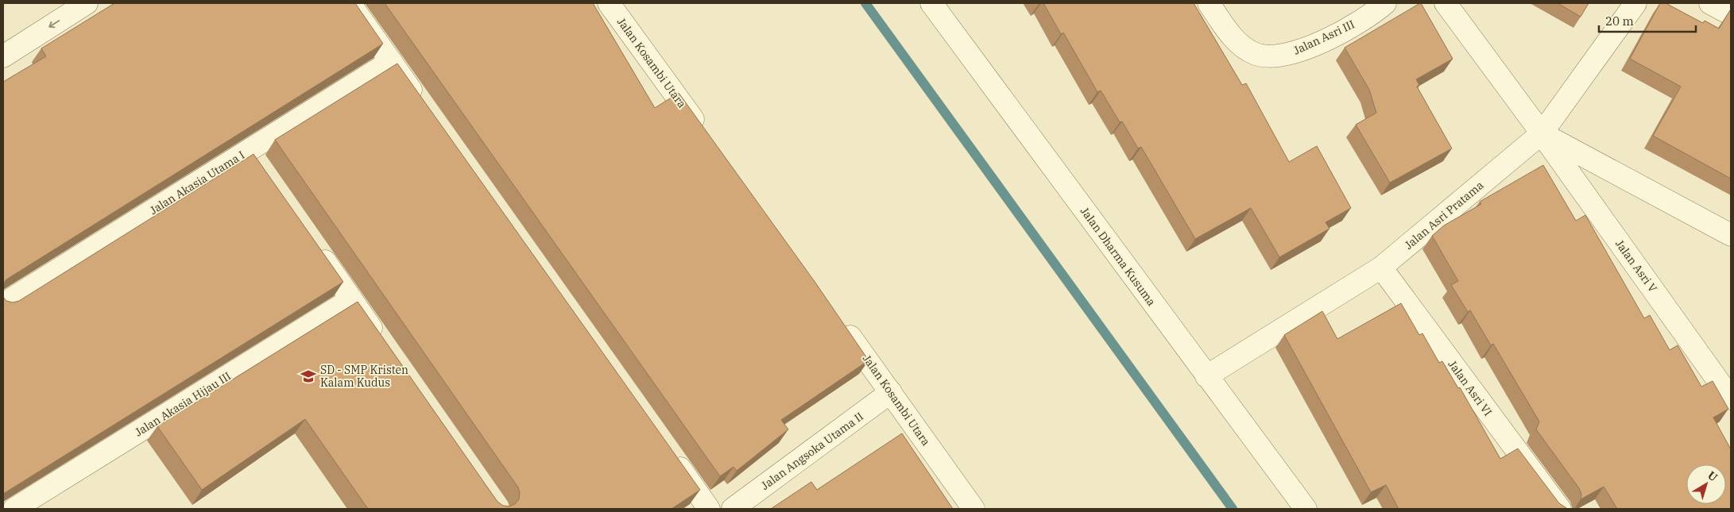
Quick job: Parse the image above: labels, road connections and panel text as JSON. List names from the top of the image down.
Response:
{
  "streets": {
    "street": [
      "Jalan Asri III",
      "Jalan Kosambi Utara",
      "Jalan Akasia Utama I",
      "Jalan Asri Pratama",
      "Jalan Dharma Kusuma",
      "Jalan Asri V",
      "Jalan Asri VI",
      "Jalan Akasia Hijau III",
      "Jalan Angsoka Utama II"
    ]
  },
  "crossings": [
    ["Jalan Kosambi Utara", "Jalan Angsoka Utama II"],
    ["Jalan Asri Pratama", "Jalan Dharma Kusuma"],
    ["Jalan Asri Pratama", "Jalan Asri V"],
    ["Jalan Asri Pratama", "Jalan Asri VI"]
  ],
  "places": {
    "school or university": ["SD - SMP Kristen Kalam Kudus"]
  },
  "scale_bar": "20 m",
  "north": "top right"
}
